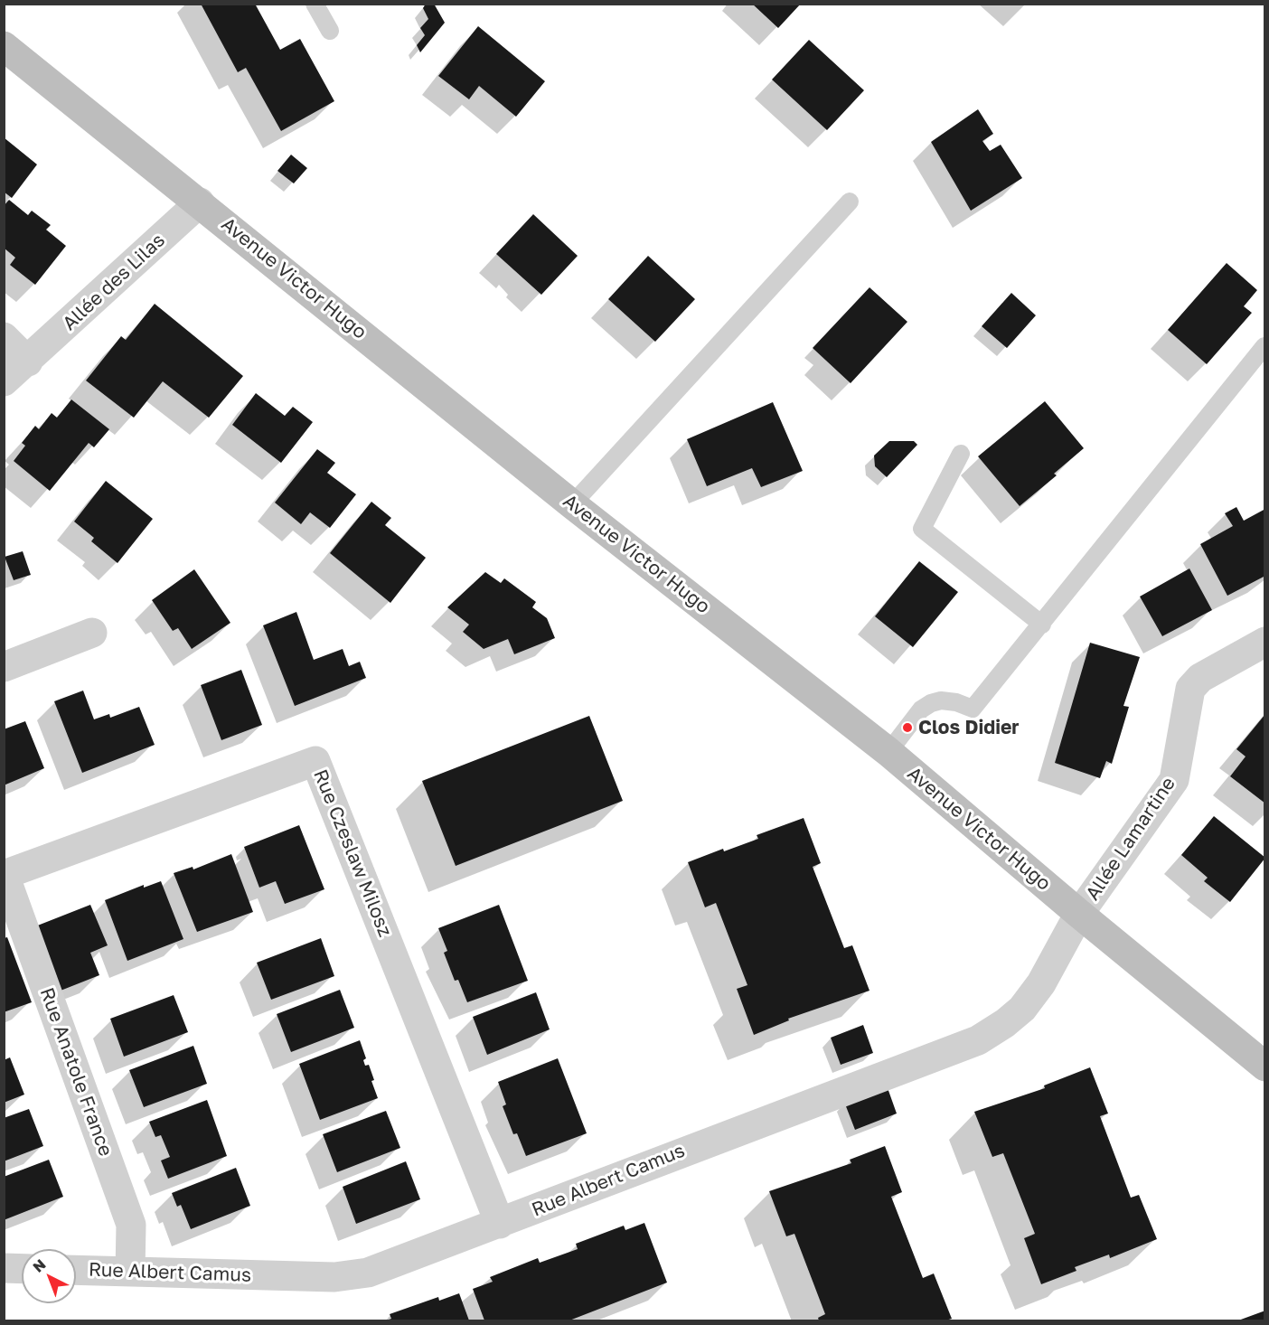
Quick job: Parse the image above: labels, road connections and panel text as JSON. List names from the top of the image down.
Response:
{
  "streets": {
    "main road": ["Avenue Victor Hugo"],
    "street": [
      "Allée des Lilas",
      "Allée Lamartine",
      "Rue Czeslaw Milosz",
      "Rue Anatole France",
      "Rue Albert Camus"
    ]
  },
  "crossings": [
    ["Avenue Victor Hugo", "Allée des Lilas"],
    ["Avenue Victor Hugo", "Allée Lamartine"],
    ["Avenue Victor Hugo", "Rue Albert Camus"],
    ["Allée Lamartine", "Rue Albert Camus"],
    ["Rue Czeslaw Milosz", "Rue Anatole France"],
    ["Rue Czeslaw Milosz", "Rue Albert Camus"],
    ["Rue Anatole France", "Rue Albert Camus"]
  ],
  "places": ["Clos Didier"],
  "north": "top left"
}
